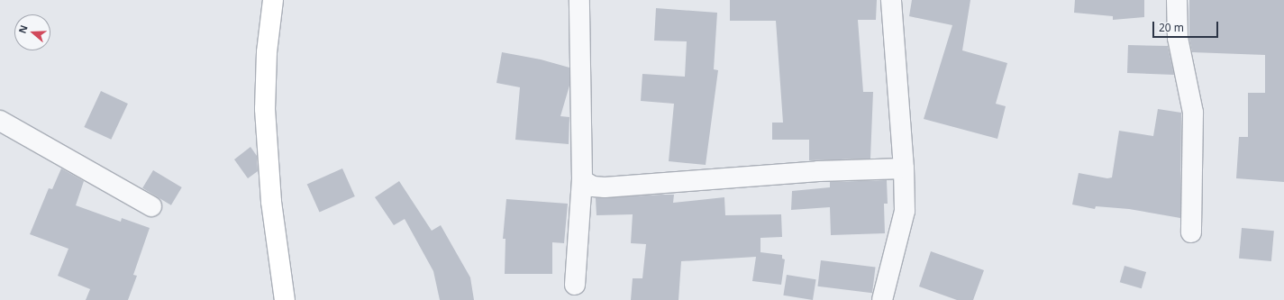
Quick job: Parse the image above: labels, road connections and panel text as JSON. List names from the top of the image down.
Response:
{
  "scale_bar": "20 m",
  "north": "left"
}
